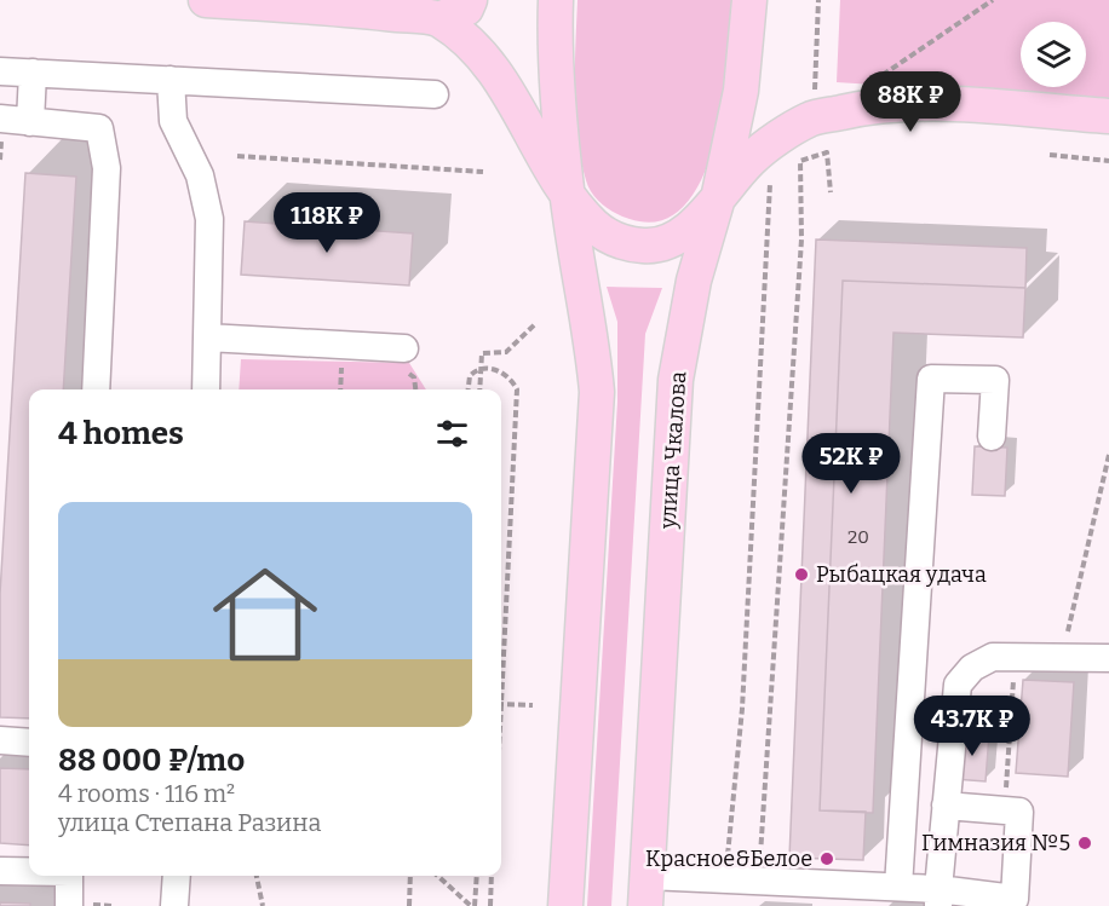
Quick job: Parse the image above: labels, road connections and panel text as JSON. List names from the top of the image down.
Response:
{
  "streets": {
    "main road": ["улица Чкалова"]
  },
  "places": ["Рыбацкая удача", "Гимназия №5", "Красное&Белое"],
  "house_numbers": ["20"],
  "page": {
    "price": [
      "88K ₽",
      "118K ₽",
      "52K ₽",
      "43.7K ₽"
    ],
    "heading": "4 homes",
    "list": [
      {
        "name": "88 000 ₽/mo",
        "note": "4 rooms · 116 m² · улица Степана Разина"
      }
    ]
  }
}
